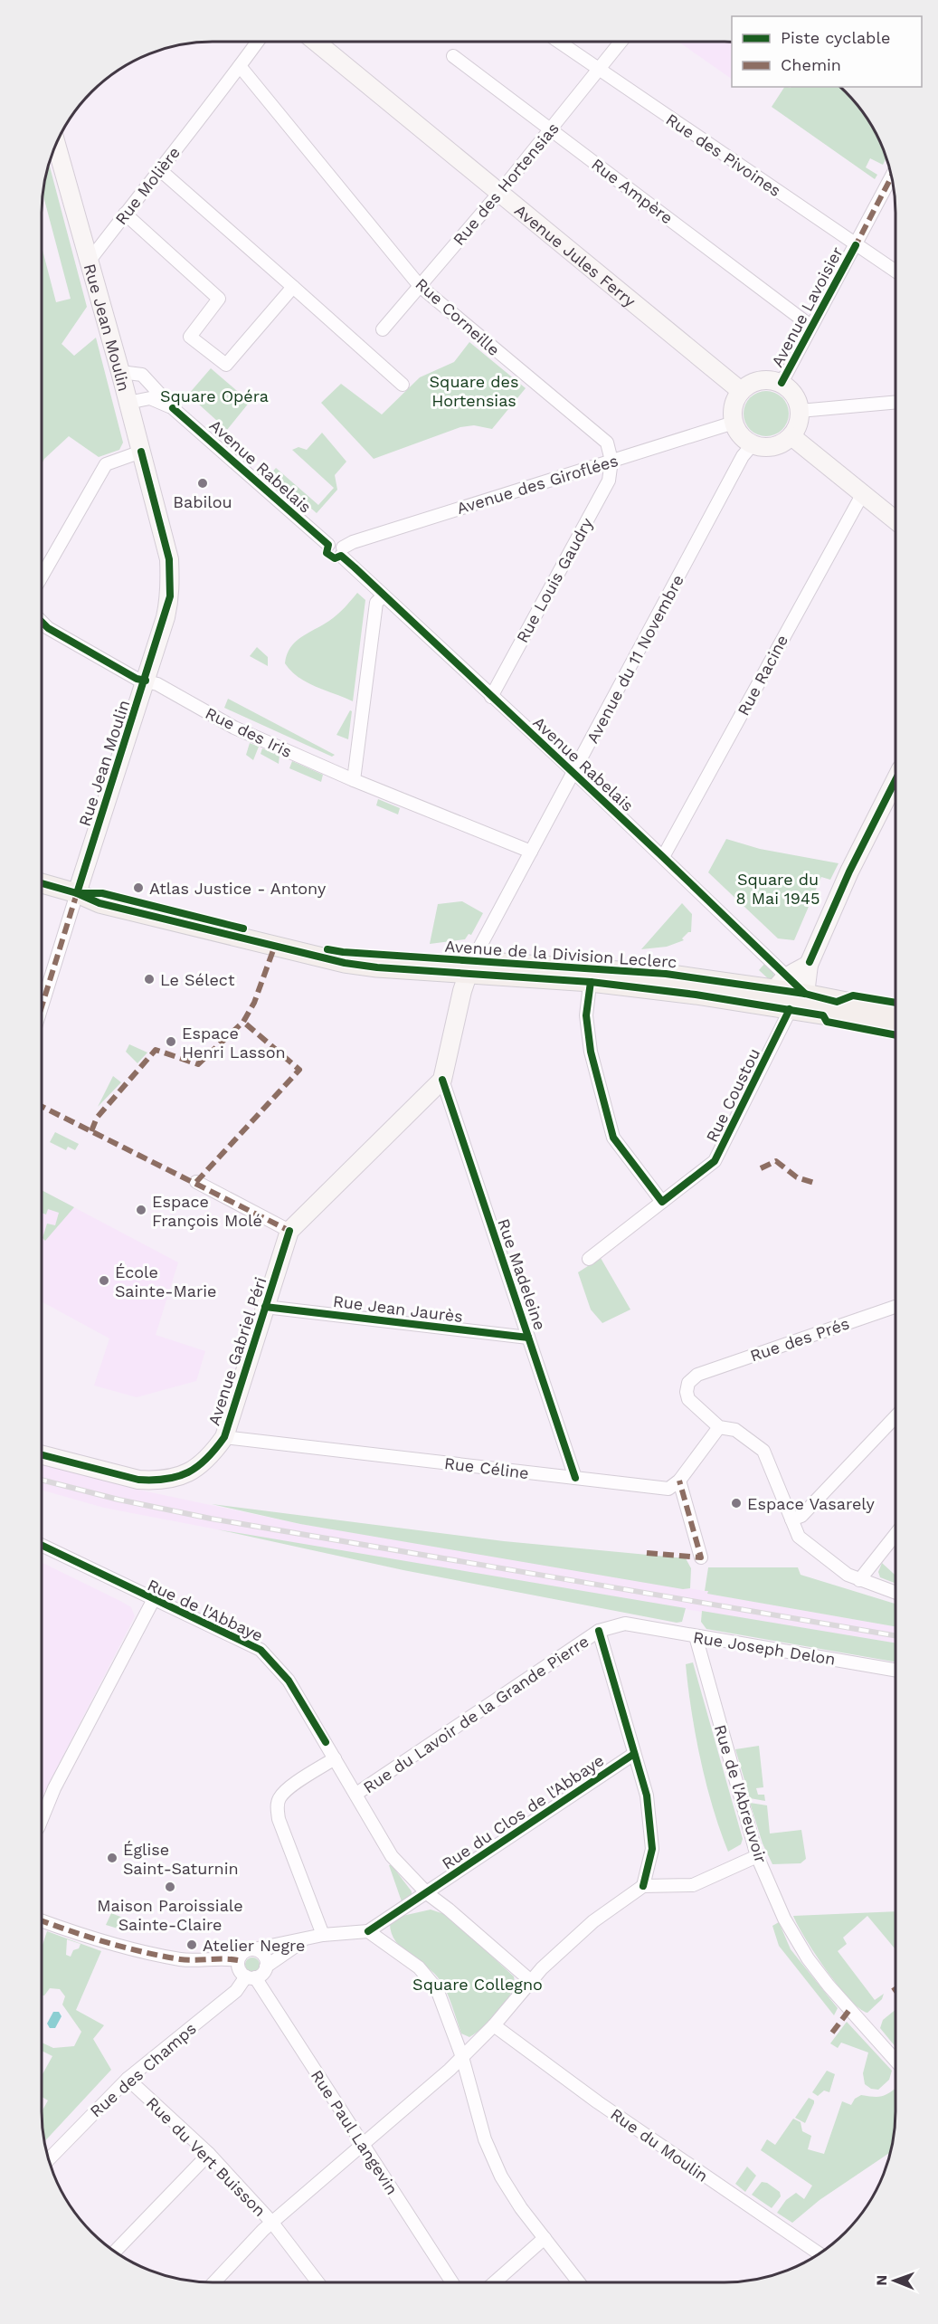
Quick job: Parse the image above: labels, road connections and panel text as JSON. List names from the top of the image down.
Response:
{
  "streets": {
    "main road": [
      "Avenue Jules Ferry",
      "Rue Jean Moulin",
      "Avenue de la Division Leclerc",
      "Avenue Gabriel Péri"
    ],
    "street": [
      "Rue des Pivoines",
      "Rue des Hortensias",
      "Rue Molière",
      "Rue Ampère",
      "Avenue Lavoisier",
      "Rue Corneille",
      "Avenue Rabelais",
      "Avenue des Giroflées",
      "Rue Louis Gaudry",
      "Avenue du 11 Novembre",
      "Rue Racine",
      "Rue des Iris",
      "Rue Coustou",
      "Rue Madeleine",
      "Rue Jean Jaurès",
      "Rue des Prés",
      "Rue Céline",
      "Rue de l'Abbaye",
      "Rue Joseph Delon",
      "Rue du Lavoir de la Grande Pierre",
      "Rue de l'Abreuvoir",
      "Rue du Clos de l'Abbaye",
      "Rue des Champs",
      "Rue Paul Langevin",
      "Rue du Moulin",
      "Rue du Vert Buisson"
    ]
  },
  "crossings": [
    ["Rue des Pivoines", "Rue des Hortensias"],
    ["Rue des Pivoines", "Avenue Lavoisier"],
    ["Rue des Hortensias", "Rue Ampère"],
    ["Rue des Hortensias", "Avenue Jules Ferry"],
    ["Rue des Hortensias", "Rue Corneille"],
    ["Rue Molière", "Rue Corneille"],
    ["Rue Molière", "Rue Jean Moulin"],
    ["Rue Ampère", "Avenue Lavoisier"],
    ["Avenue Jules Ferry", "Avenue Lavoisier"],
    ["Avenue Jules Ferry", "Avenue des Giroflées"],
    ["Avenue Jules Ferry", "Avenue du 11 Novembre"],
    ["Avenue Lavoisier", "Avenue des Giroflées"],
    ["Avenue Lavoisier", "Avenue du 11 Novembre"],
    ["Rue Corneille", "Avenue des Giroflées"],
    ["Rue Corneille", "Rue Louis Gaudry"],
    ["Rue Jean Moulin", "Avenue Rabelais"],
    ["Rue Jean Moulin", "Rue des Iris"],
    ["Rue Jean Moulin", "Avenue de la Division Leclerc"],
    ["Avenue Rabelais", "Avenue des Giroflées"],
    ["Avenue Rabelais", "Rue Louis Gaudry"],
    ["Avenue Rabelais", "Avenue du 11 Novembre"],
    ["Avenue Rabelais", "Rue Racine"],
    ["Avenue Rabelais", "Avenue de la Division Leclerc"],
    ["Avenue Rabelais", "Rue Coustou"],
    ["Avenue des Giroflées", "Rue Louis Gaudry"],
    ["Avenue des Giroflées", "Avenue du 11 Novembre"],
    ["Avenue du 11 Novembre", "Rue des Iris"],
    ["Avenue du 11 Novembre", "Avenue de la Division Leclerc"],
    ["Avenue de la Division Leclerc", "Rue Coustou"],
    ["Rue Madeleine", "Rue Jean Jaurès"],
    ["Rue Madeleine", "Avenue Gabriel Péri"],
    ["Rue Madeleine", "Rue Céline"],
    ["Rue Jean Jaurès", "Avenue Gabriel Péri"],
    ["Avenue Gabriel Péri", "Rue Céline"],
    ["Rue de l'Abbaye", "Rue du Lavoir de la Grande Pierre"],
    ["Rue de l'Abbaye", "Rue du Clos de l'Abbaye"],
    ["Rue Joseph Delon", "Rue du Lavoir de la Grande Pierre"],
    ["Rue Joseph Delon", "Rue de l'Abreuvoir"],
    ["Rue des Champs", "Rue Paul Langevin"],
    ["Rue des Champs", "Rue du Vert Buisson"]
  ],
  "parks": [
    "Square des Hortensias",
    "Square Opéra",
    "Square du 8 Mai 1945",
    "Square Collegno"
  ],
  "places": [
    "Babilou",
    "Atlas Justice - Antony",
    "Le Sélect",
    "Espace Henri Lasson",
    "Espace François Molé",
    "École Sainte-Marie",
    "Espace Vasarely",
    "Église Saint-Saturnin",
    "Maison Paroissiale Sainte-Claire",
    "Atelier Negre"
  ],
  "legend": ["Piste cyclable", "Chemin"],
  "north": "left"
}
